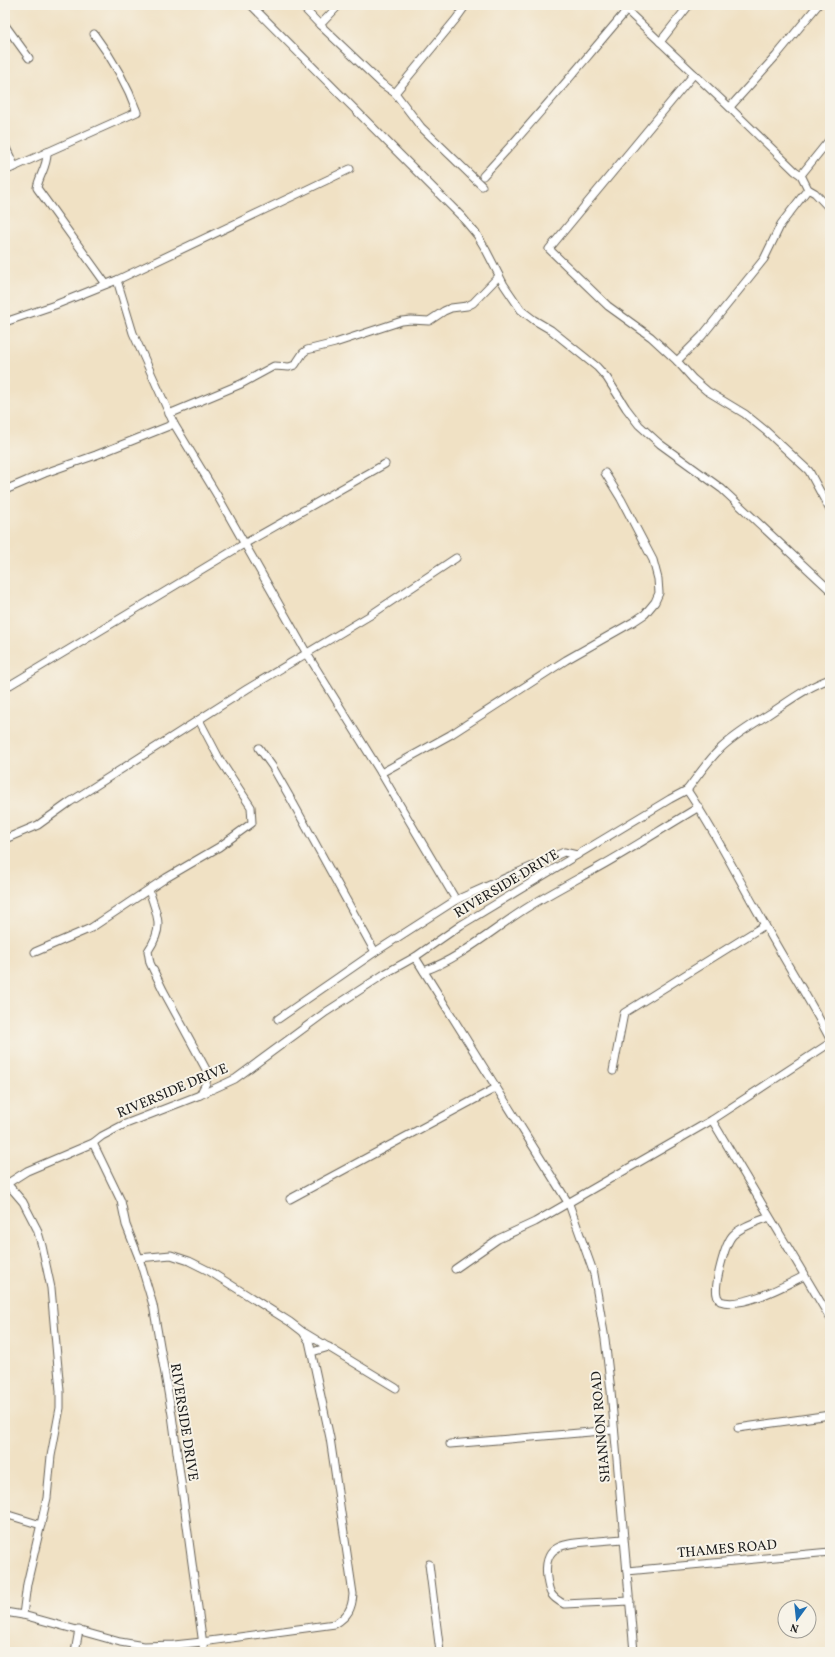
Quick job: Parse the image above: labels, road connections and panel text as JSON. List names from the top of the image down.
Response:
{
  "streets": {
    "street": ["RIVERSIDE DRIVE", "SHANNON ROAD", "THAMES ROAD"]
  },
  "crossings": [
    ["RIVERSIDE DRIVE", "SHANNON ROAD"],
    ["SHANNON ROAD", "THAMES ROAD"]
  ],
  "north": "bottom"
}
